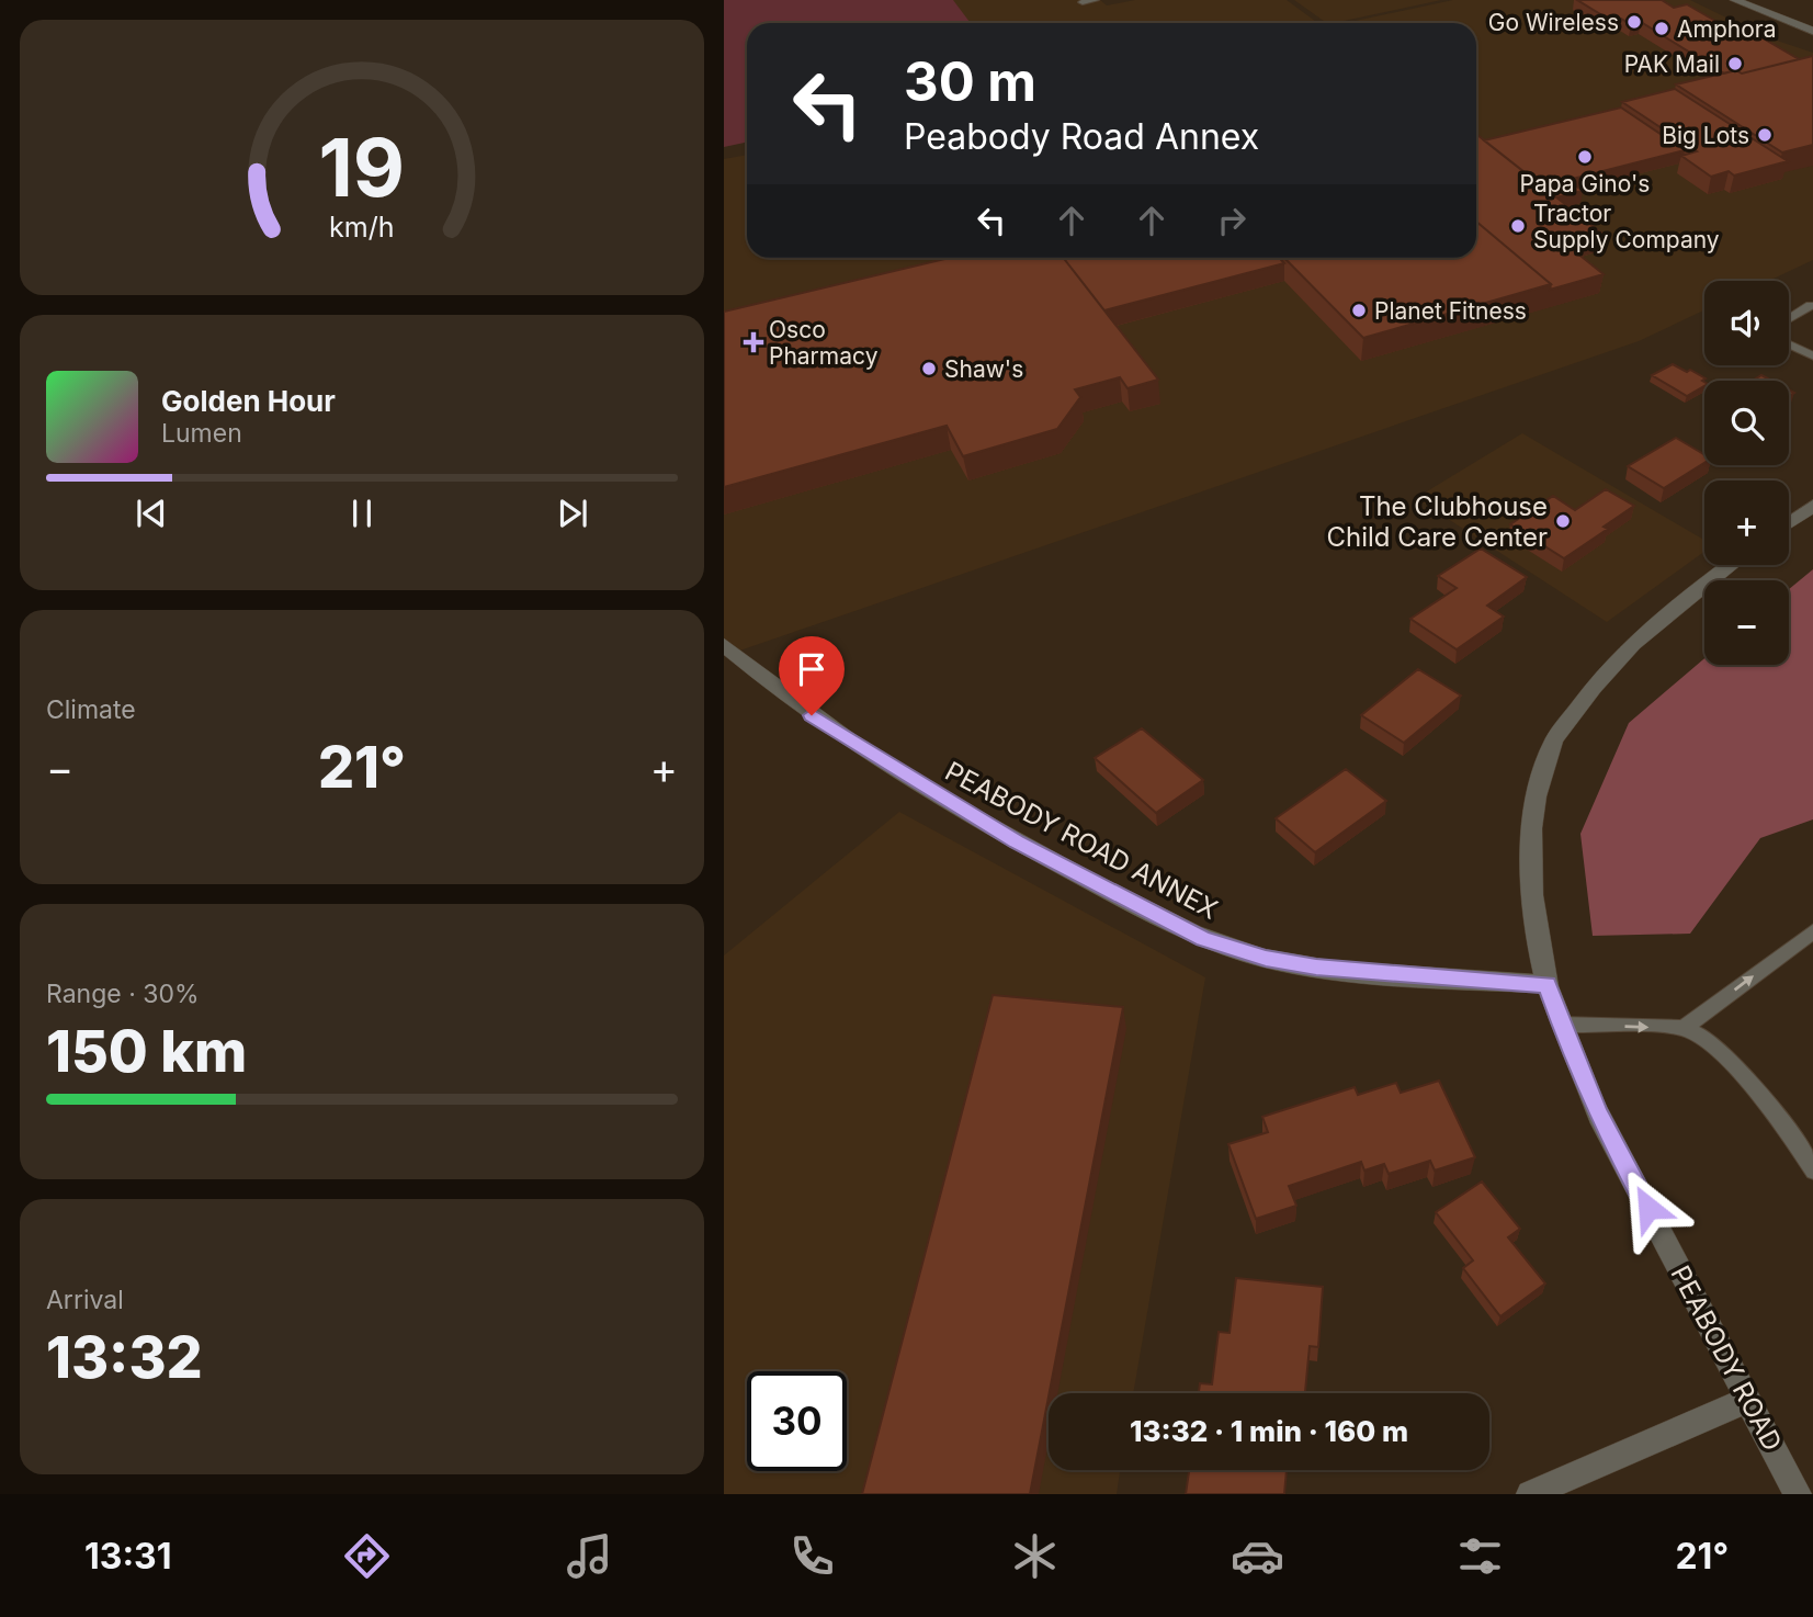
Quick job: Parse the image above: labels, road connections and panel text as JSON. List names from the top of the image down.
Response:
{
  "streets": {
    "street": ["PEABODY ROAD ANNEX", "PEABODY ROAD"]
  },
  "crossings": [
    ["PEABODY ROAD ANNEX", "PEABODY ROAD"]
  ],
  "places": {
    "other": [
      "Go Wireless",
      "Amphora",
      "PAK Mail",
      "Big Lots",
      "Papa Gino's",
      "Tractor Supply Company",
      "Planet Fitness",
      "Shaw's",
      "The Clubhouse Child Care Center"
    ],
    "health": ["Osco Pharmacy"]
  },
  "page": {
    "turn": ["30 m", "Peabody Road Annex"],
    "map_buttons": ["+", "−"],
    "song": ["Golden Hour", "Lumen"],
    "tile": [
      "Climate",
      ["Range · 30%", "150 km"],
      ["Arrival", "13:32"]
    ],
    "heat": ["−", "21°", "+"],
    "limit": "30",
    "trip": "13:32 · 1 min · 160 m",
    "tabs": ["13:31", "21°"],
    "gauge": ["19", "km/h"]
  }
}
